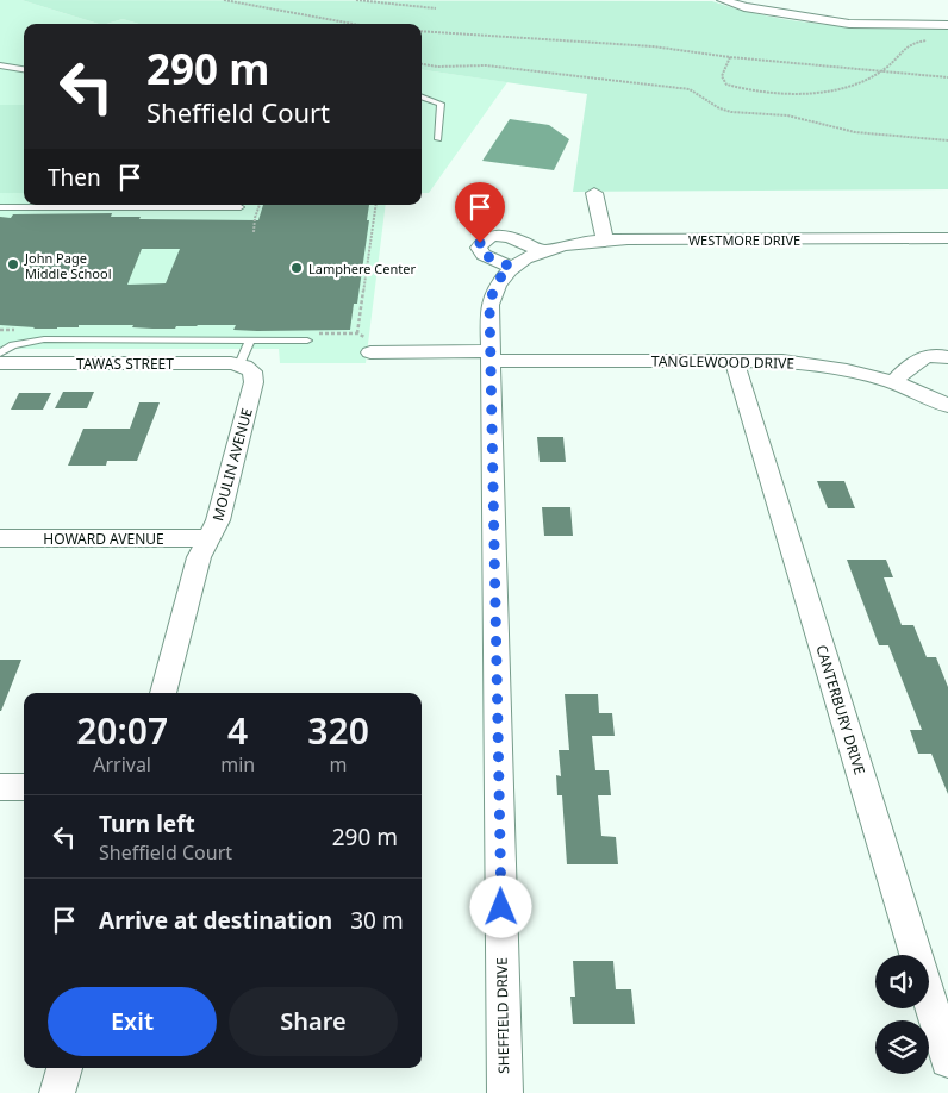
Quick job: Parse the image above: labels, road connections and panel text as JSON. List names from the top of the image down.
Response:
{
  "streets": {
    "street": [
      "WESTMORE DRIVE",
      "TANGLEWOOD DRIVE",
      "TAWAS STREET",
      "MOULIN AVENUE",
      "HOWARD AVENUE",
      "CANTERBURY DRIVE",
      "SHEFFIELD DRIVE"
    ]
  },
  "crossings": [
    ["WESTMORE DRIVE", "SHEFFIELD DRIVE"],
    ["TANGLEWOOD DRIVE", "CANTERBURY DRIVE"],
    ["TANGLEWOOD DRIVE", "SHEFFIELD DRIVE"],
    ["TAWAS STREET", "MOULIN AVENUE"],
    ["MOULIN AVENUE", "HOWARD AVENUE"]
  ],
  "places": ["John Page Middle School", "Lamphere Center"],
  "page": {
    "turn": ["290 m", "Sheffield Court"],
    "then": "Then",
    "eta": [
      "20:07",
      "Arrival",
      "4",
      "min",
      "320",
      "m"
    ],
    "list": [
      {
        "name": "Turn left",
        "note": "Sheffield Court",
        "value": "290 m"
      },
      {
        "name": "Arrive at destination",
        "value": "30 m"
      }
    ],
    "buttons": ["Exit", "Share"]
  }
}
